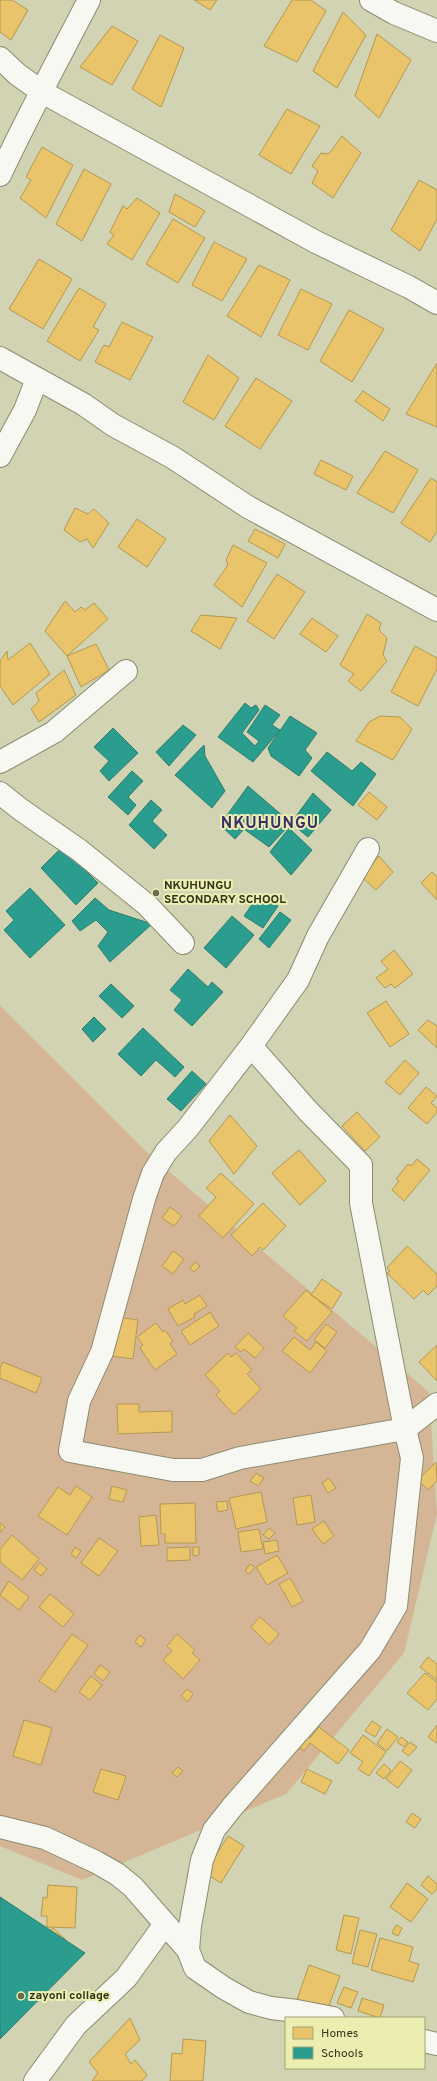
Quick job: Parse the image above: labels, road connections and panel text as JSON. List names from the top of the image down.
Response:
{
  "districts": ["NKUHUNGU"],
  "places": ["NKUHUNGU SECONDARY SCHOOL", "zayoni collage"],
  "legend": ["Homes", "Schools"]
}
